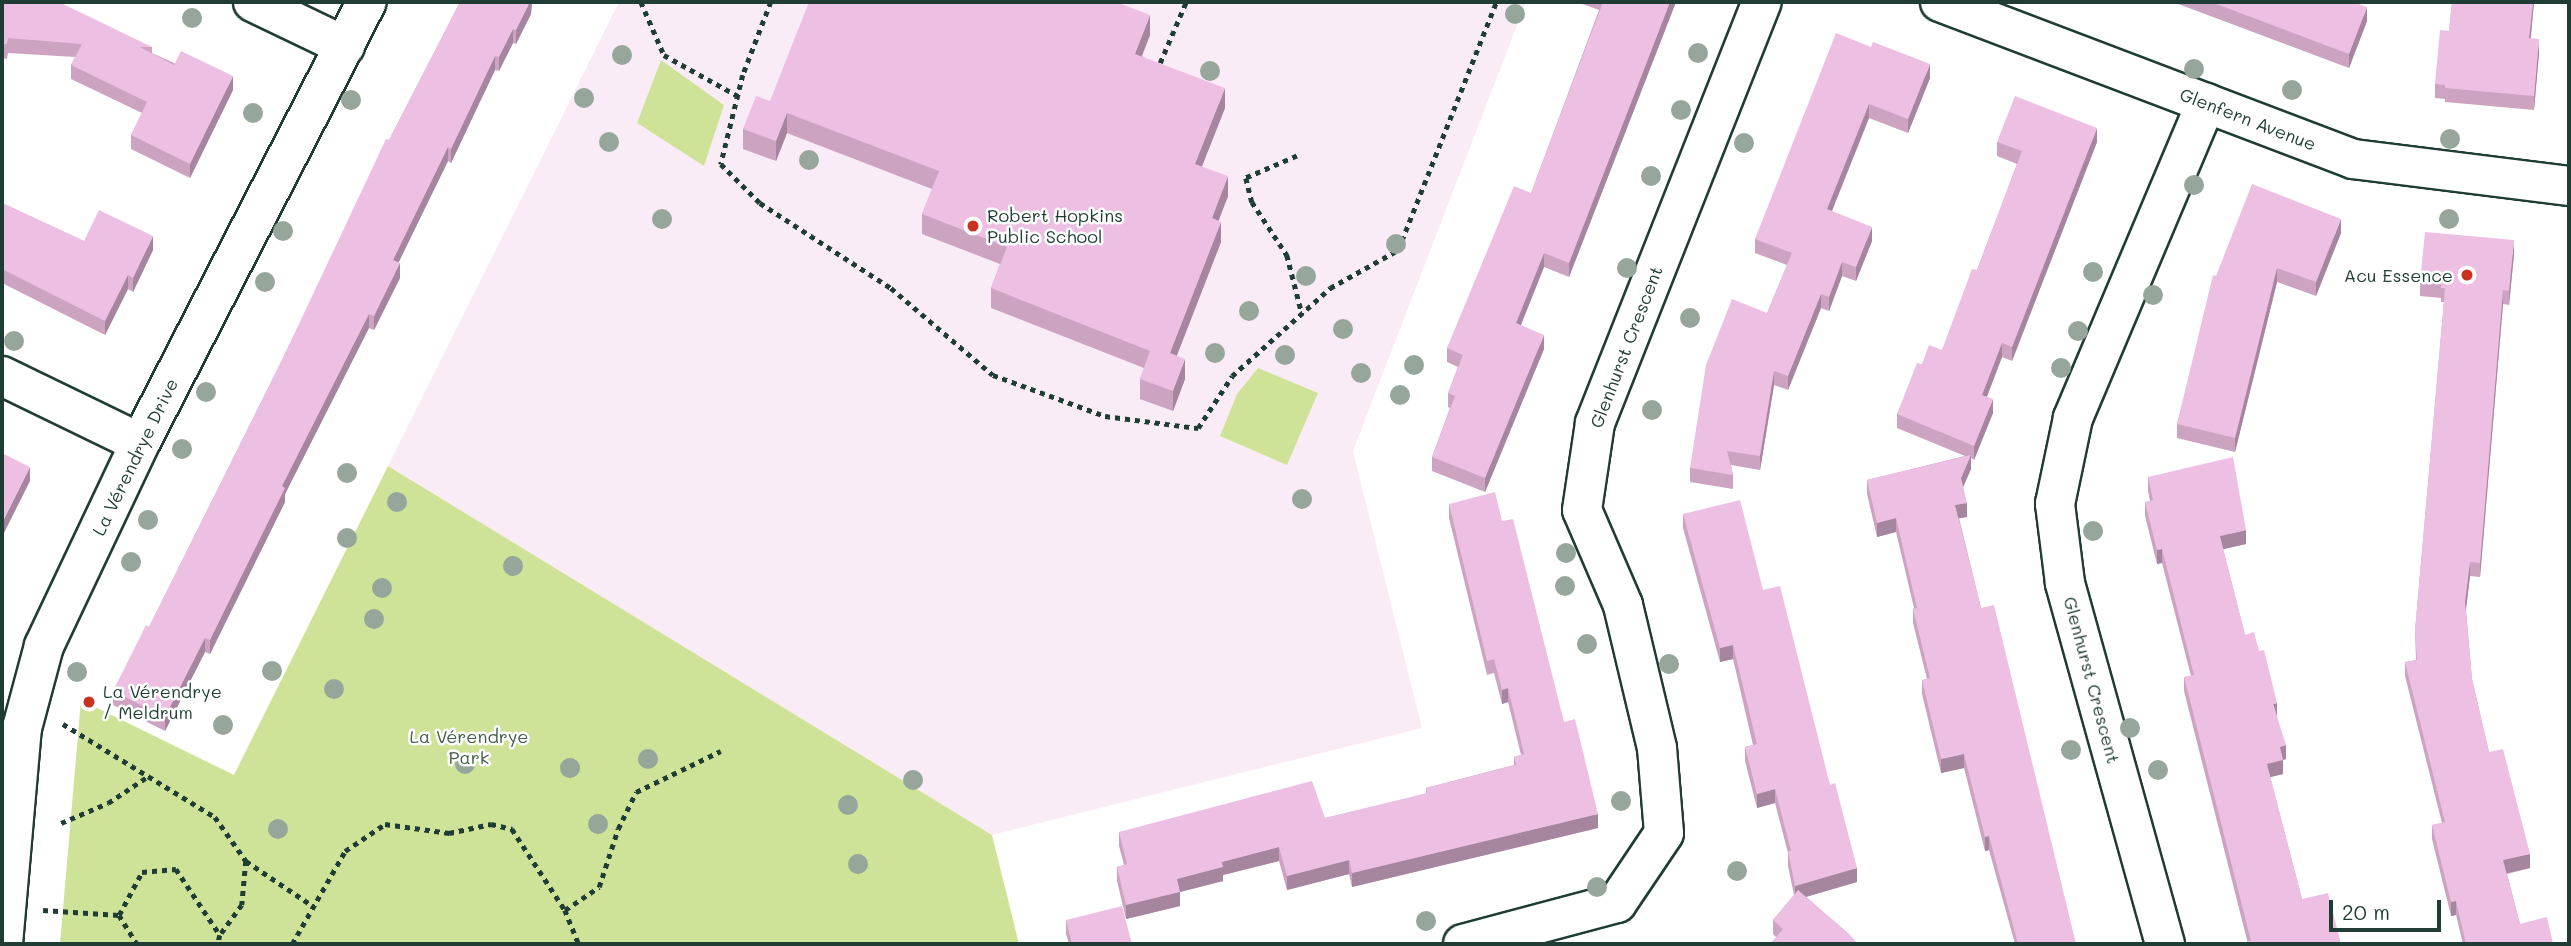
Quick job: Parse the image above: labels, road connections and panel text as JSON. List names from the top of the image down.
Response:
{
  "streets": {
    "street": ["Glenfern Avenue", "Glenhurst Crescent", "La Vérendrye Drive"]
  },
  "crossings": [
    ["Glenfern Avenue", "Glenhurst Crescent"]
  ],
  "parks": ["La Vérendrye Park"],
  "places": ["Robert Hopkins Public School", "Acu Essence", "La Vérendrye / Meldrum"],
  "scale_bar": "20 m"
}
